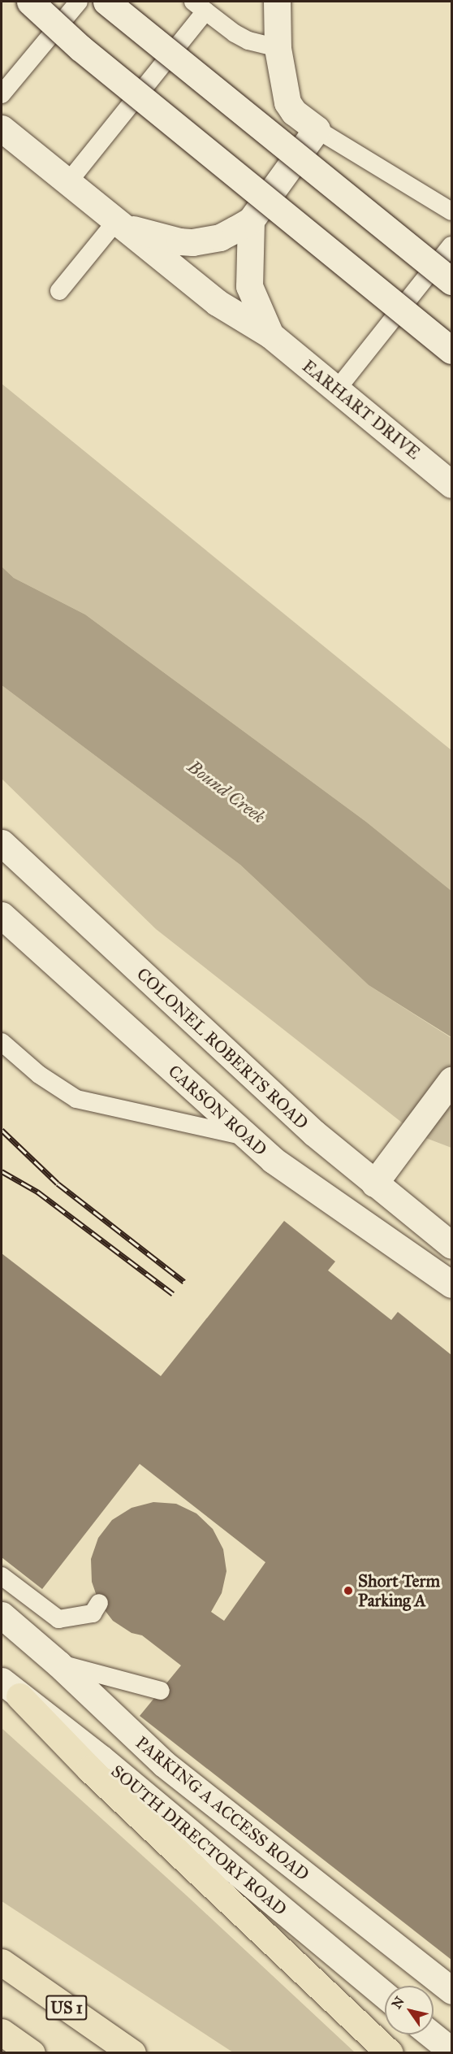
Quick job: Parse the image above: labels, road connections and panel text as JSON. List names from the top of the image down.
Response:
{
  "streets": {
    "highway": ["US 1"],
    "street": [
      "EARHART DRIVE",
      "COLONEL ROBERTS ROAD",
      "CARSON ROAD",
      "PARKING A ACCESS ROAD",
      "SOUTH DIRECTORY ROAD"
    ]
  },
  "water": ["Bound Creek"],
  "places": ["Short Term Parking A"],
  "north": "top left"
}
